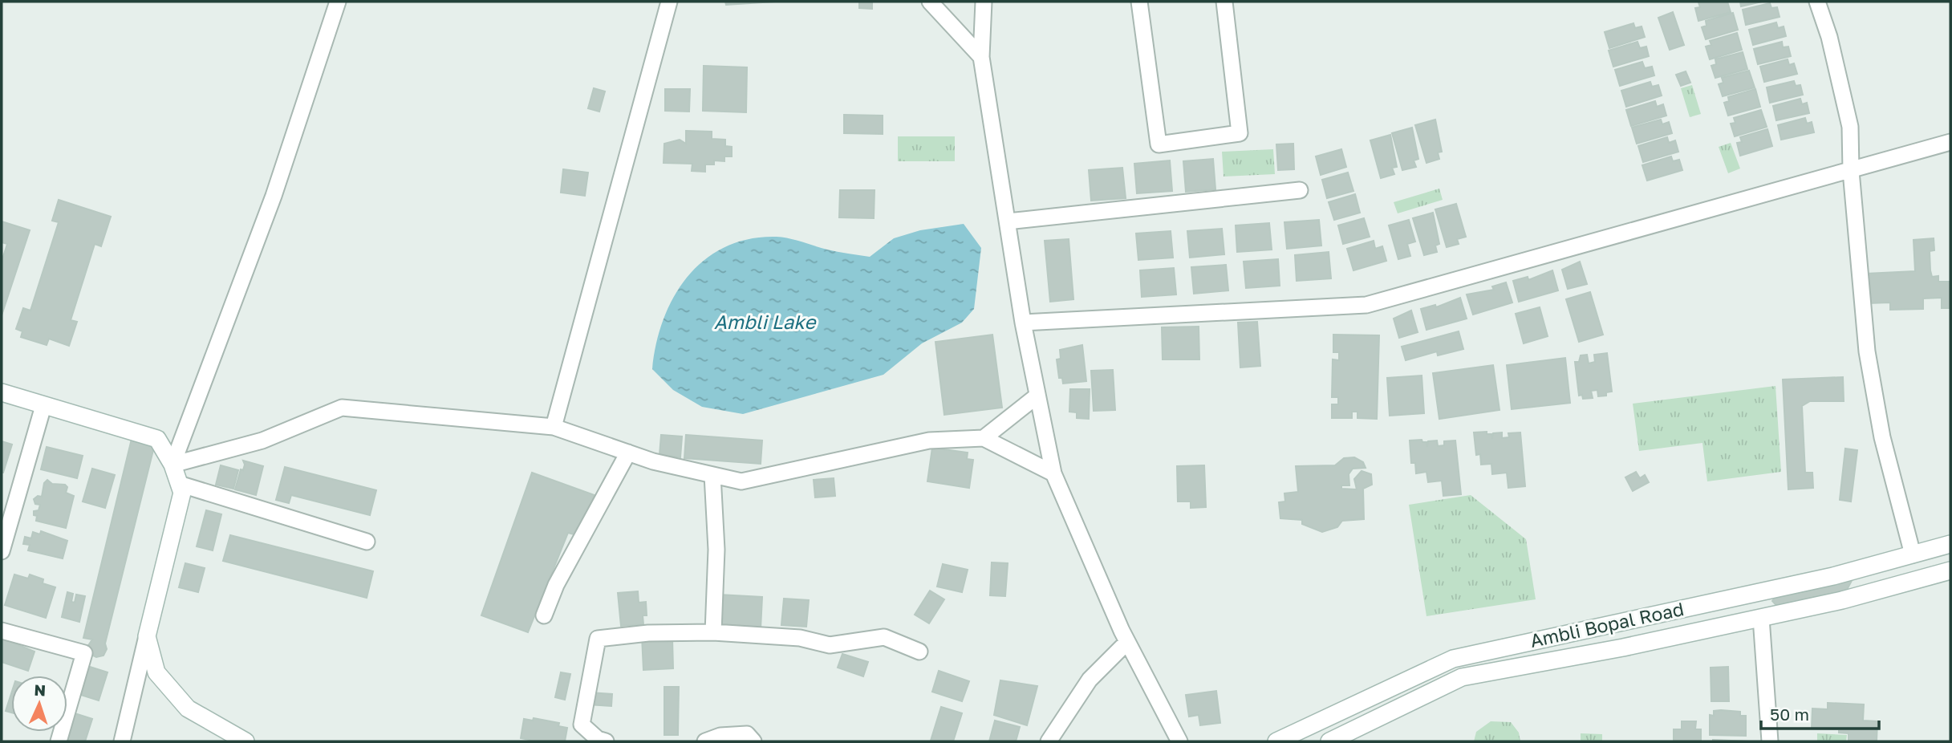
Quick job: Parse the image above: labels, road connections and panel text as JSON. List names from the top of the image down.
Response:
{
  "streets": {
    "street": ["Ambli Bopal Road"]
  },
  "water": ["Ambli Lake"],
  "scale_bar": "50 m",
  "north": "top"
}
